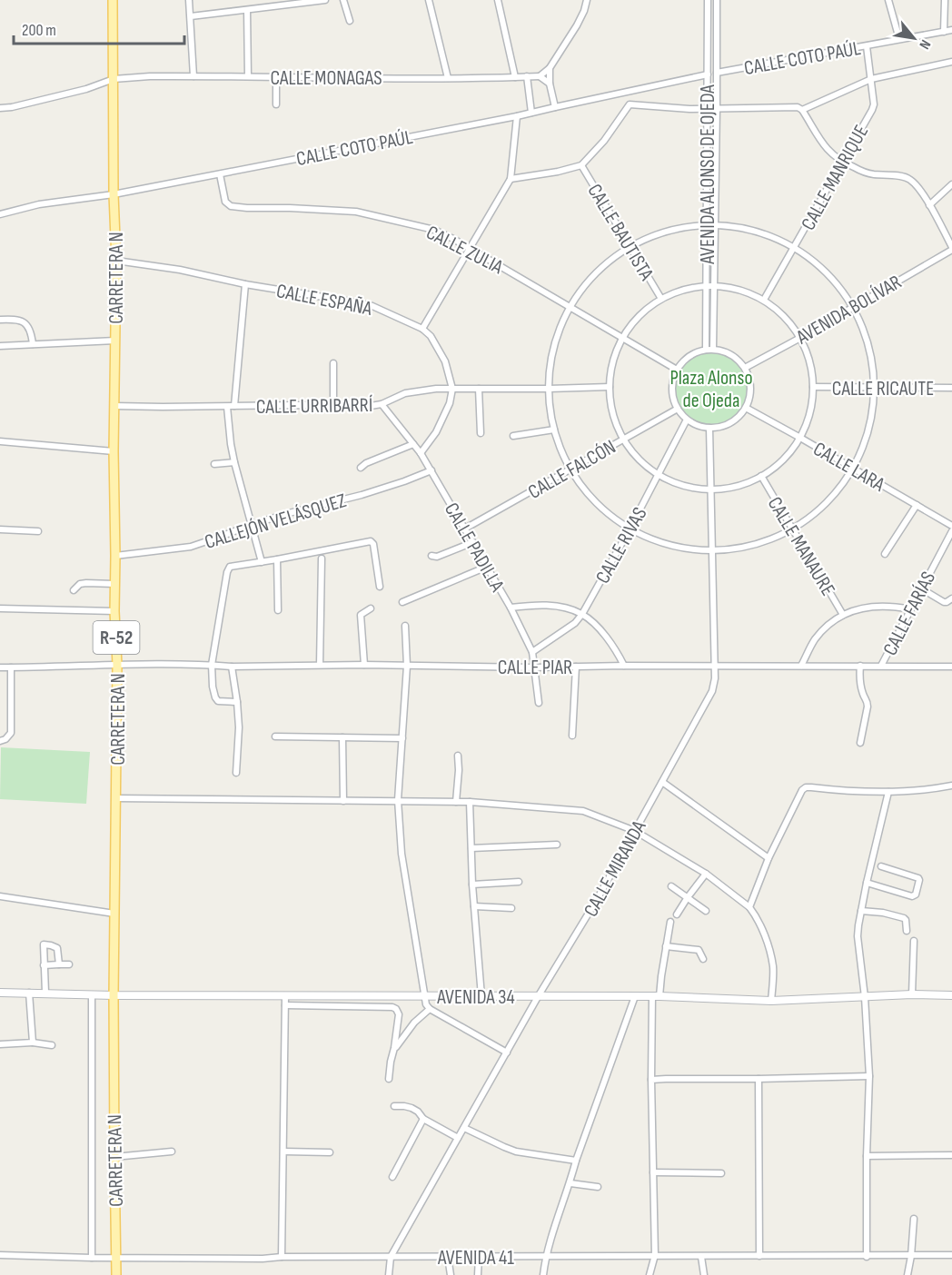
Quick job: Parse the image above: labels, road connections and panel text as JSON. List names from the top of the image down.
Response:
{
  "streets": {
    "main road": ["CARRETERA N", "R-52"],
    "street": [
      "CALLE COTO PAÚL",
      "CALLE MONAGAS",
      "AVENIDA ALONSO DE OJEDA",
      "CALLE MANRIQUE",
      "CALLE BAUTISTA",
      "CALLE ZULIA",
      "CALLE ESPAÑA",
      "AVENIDA BOLÍVAR",
      "CALLE RICAUTE",
      "CALLE URRIBARRÍ",
      "CALLE LARA",
      "CALLE FALCÓN",
      "CALLEJÓN VELÁSQUEZ",
      "CALLE RIVAS",
      "CALLE MANAURE",
      "CALLE PADILLA",
      "CALLE FARÍAS",
      "CALLE PIAR",
      "CALLE MIRANDA",
      "AVENIDA 34",
      "AVENIDA 41"
    ]
  },
  "crossings": [
    ["CALLE COTO PAÚL", "AVENIDA ALONSO DE OJEDA"],
    ["CALLE COTO PAÚL", "CALLE MANRIQUE"],
    ["CALLE COTO PAÚL", "CALLE ZULIA"],
    ["CALLE COTO PAÚL", "CARRETERA N"],
    ["CALLE MONAGAS", "CARRETERA N"],
    ["AVENIDA ALONSO DE OJEDA", "CALLE ZULIA"],
    ["AVENIDA ALONSO DE OJEDA", "AVENIDA BOLÍVAR"],
    ["AVENIDA ALONSO DE OJEDA", "CALLE LARA"],
    ["AVENIDA ALONSO DE OJEDA", "CALLE FALCÓN"],
    ["AVENIDA ALONSO DE OJEDA", "CALLE RIVAS"],
    ["AVENIDA ALONSO DE OJEDA", "CALLE MIRANDA"],
    ["CALLE ZULIA", "AVENIDA BOLÍVAR"],
    ["CALLE ZULIA", "CALLE LARA"],
    ["CALLE ZULIA", "CALLE FALCÓN"],
    ["CALLE ZULIA", "CALLE RIVAS"],
    ["CALLE ZULIA", "CALLE MIRANDA"],
    ["CARRETERA N", "CALLE ESPAÑA"],
    ["CARRETERA N", "CALLE URRIBARRÍ"],
    ["CARRETERA N", "CALLEJÓN VELÁSQUEZ"],
    ["CARRETERA N", "CALLE PIAR"],
    ["CARRETERA N", "AVENIDA 34"],
    ["CARRETERA N", "AVENIDA 41"],
    ["CALLE ESPAÑA", "CALLE URRIBARRÍ"],
    ["AVENIDA BOLÍVAR", "CALLE LARA"],
    ["AVENIDA BOLÍVAR", "CALLE FALCÓN"],
    ["AVENIDA BOLÍVAR", "CALLE RIVAS"],
    ["AVENIDA BOLÍVAR", "CALLE MIRANDA"],
    ["CALLE URRIBARRÍ", "CALLE PADILLA"],
    ["CALLE LARA", "CALLE FALCÓN"],
    ["CALLE LARA", "CALLE RIVAS"],
    ["CALLE LARA", "CALLE MIRANDA"],
    ["CALLE FALCÓN", "CALLE RIVAS"],
    ["CALLE FALCÓN", "CALLE PADILLA"],
    ["CALLE FALCÓN", "CALLE MIRANDA"],
    ["CALLEJÓN VELÁSQUEZ", "CALLE PADILLA"],
    ["CALLE RIVAS", "CALLE PADILLA"],
    ["CALLE RIVAS", "CALLE MIRANDA"],
    ["CALLE MANAURE", "CALLE FARÍAS"],
    ["CALLE MANAURE", "CALLE PIAR"],
    ["CALLE PADILLA", "CALLE PIAR"],
    ["CALLE FARÍAS", "CALLE PIAR"],
    ["CALLE PIAR", "CALLE MIRANDA"],
    ["CALLE MIRANDA", "AVENIDA 34"],
    ["CALLE MIRANDA", "AVENIDA 41"]
  ],
  "parks": ["Plaza Alonso de Ojeda"],
  "scale_bar": "200 m",
  "north": "bottom right"
}
